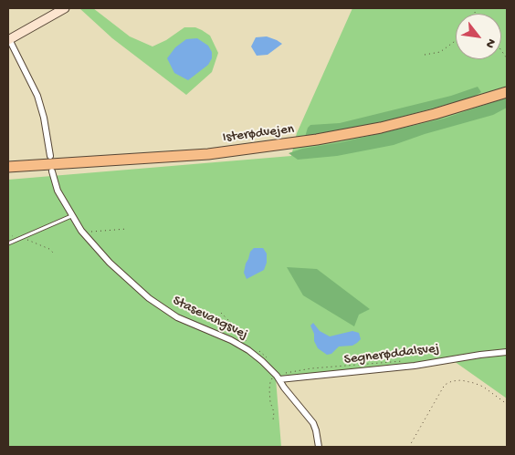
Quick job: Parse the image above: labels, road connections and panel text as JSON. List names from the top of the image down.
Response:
{
  "streets": {
    "highway": ["Isterødvejen"],
    "street": ["Stasevangsvej", "Segnerøddalsvej"]
  },
  "crossings": [
    ["Stasevangsvej", "Segnerøddalsvej"]
  ],
  "north": "bottom right"
}
